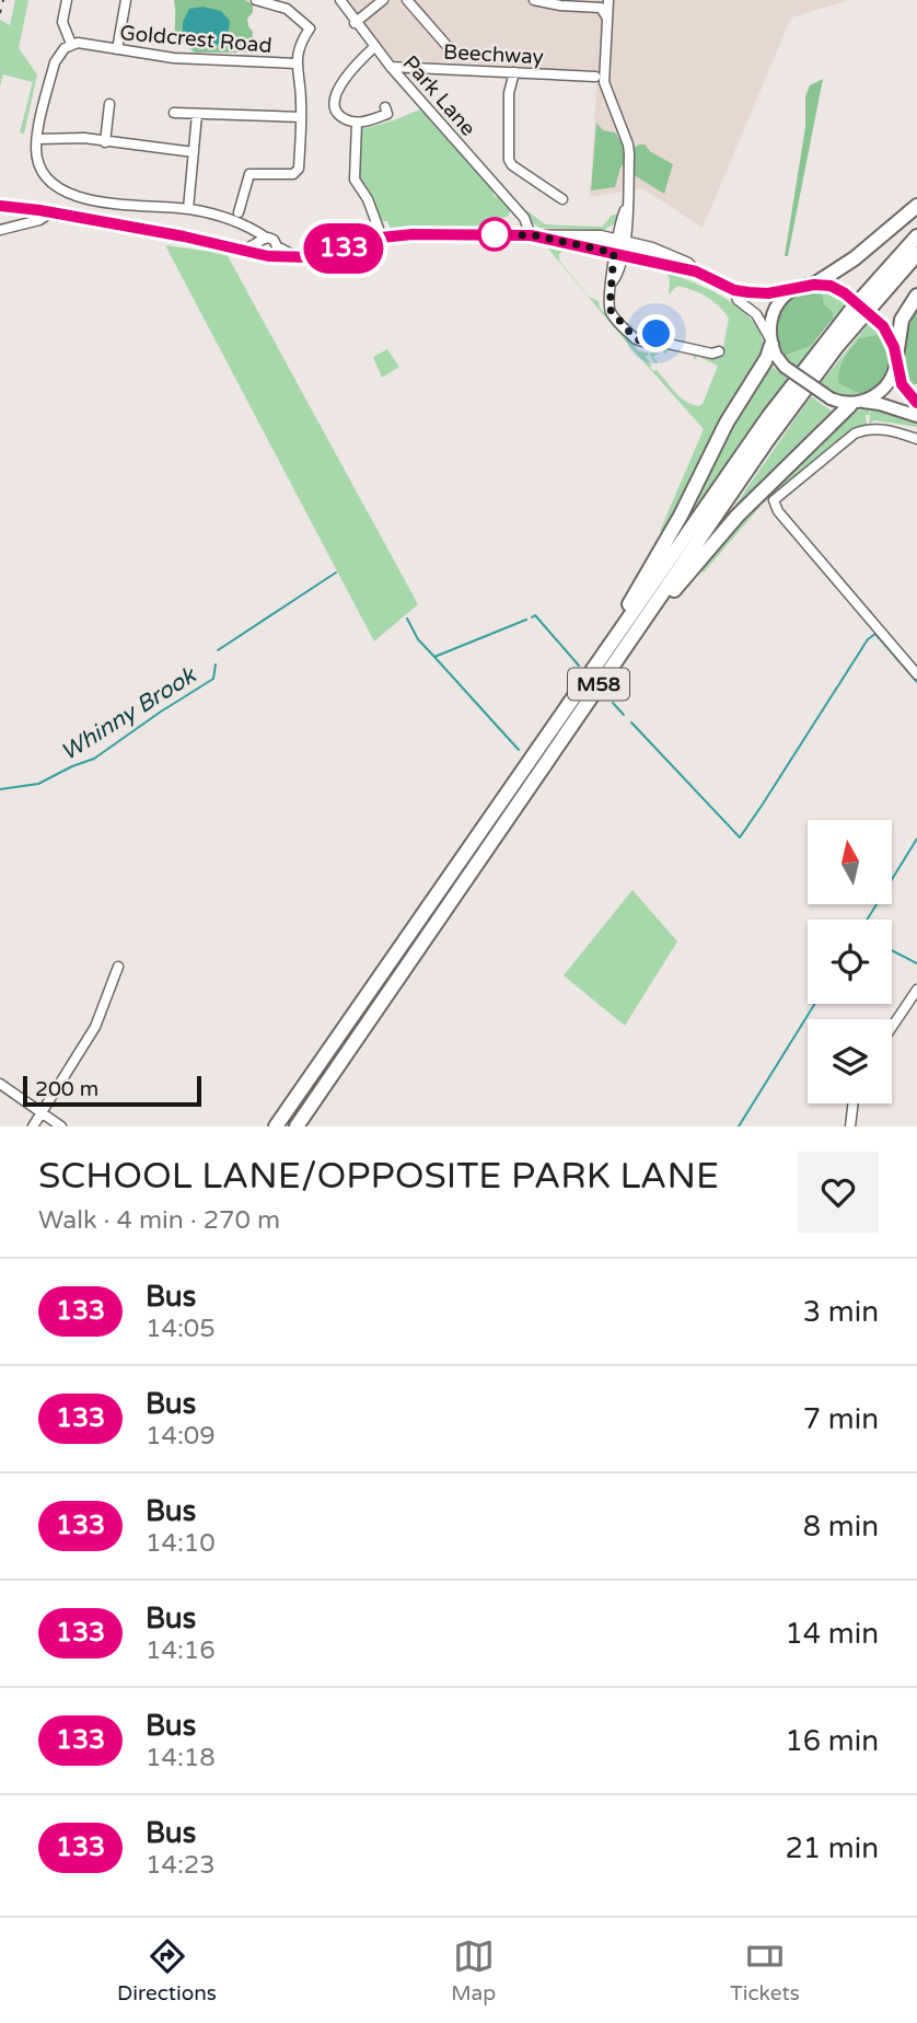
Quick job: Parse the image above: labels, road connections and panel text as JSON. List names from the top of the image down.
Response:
{
  "streets": {
    "highway": ["M58"],
    "street": ["Goldcrest Road", "Beechway", "Park Lane"]
  },
  "crossings": [
    ["Beechway", "Park Lane"]
  ],
  "water": ["Whinny Brook"],
  "lines": ["bus line 133"],
  "scale_bar": "200 m",
  "north": "top",
  "page": {
    "on_map": "133",
    "scale": "200 m",
    "heading": ["SCHOOL LANE/OPPOSITE PARK LANE", "Walk · 4 min · 270 m"],
    "list": [
      {
        "mark": "133",
        "name": "Bus",
        "note": "14:05",
        "value": "3 min"
      },
      {
        "mark": "133",
        "name": "Bus",
        "note": "14:09",
        "value": "7 min"
      },
      {
        "mark": "133",
        "name": "Bus",
        "note": "14:10",
        "value": "8 min"
      },
      {
        "mark": "133",
        "name": "Bus",
        "note": "14:16",
        "value": "14 min"
      },
      {
        "mark": "133",
        "name": "Bus",
        "note": "14:18",
        "value": "16 min"
      },
      {
        "mark": "133",
        "name": "Bus",
        "note": "14:23",
        "value": "21 min"
      }
    ],
    "tabs": ["Directions", "Map", "Tickets"]
  }
}
